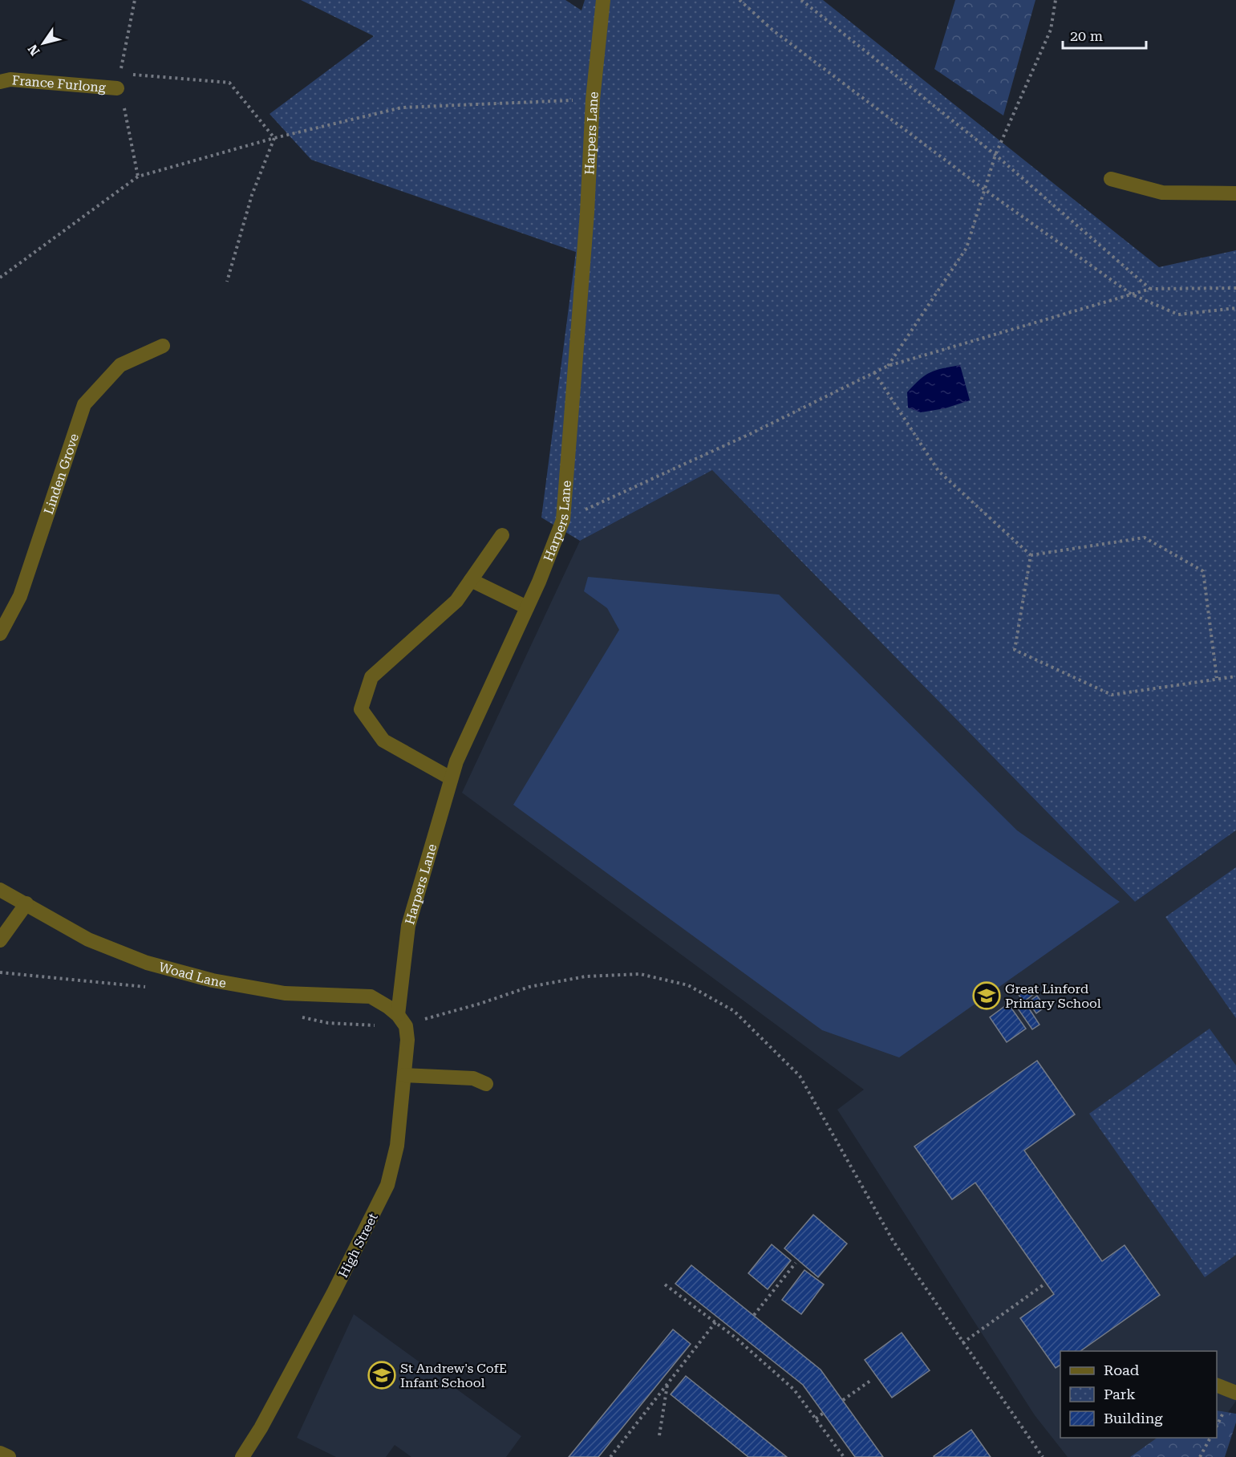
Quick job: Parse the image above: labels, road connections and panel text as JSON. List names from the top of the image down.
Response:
{
  "streets": {
    "street": [
      "France Furlong",
      "Harpers Lane",
      "Linden Grove",
      "Woad Lane",
      "High Street"
    ]
  },
  "crossings": [
    ["Harpers Lane", "Woad Lane"],
    ["Harpers Lane", "High Street"],
    ["Woad Lane", "High Street"]
  ],
  "places": {
    "school or university": ["Great Linford Primary School", "St Andrew's CofE Infant School"]
  },
  "legend": ["Road", "Park", "Building"],
  "scale_bar": "20 m",
  "north": "bottom left"
}
